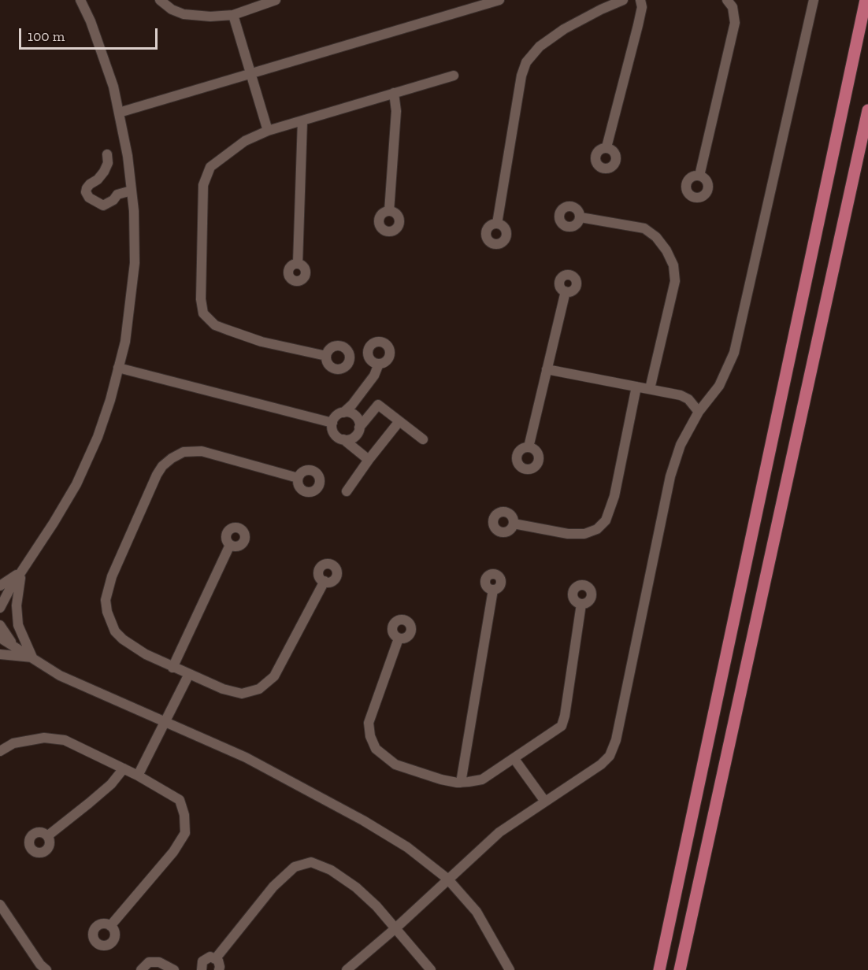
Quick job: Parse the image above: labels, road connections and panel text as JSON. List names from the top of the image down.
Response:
{
  "scale_bar": "100 m"
}
